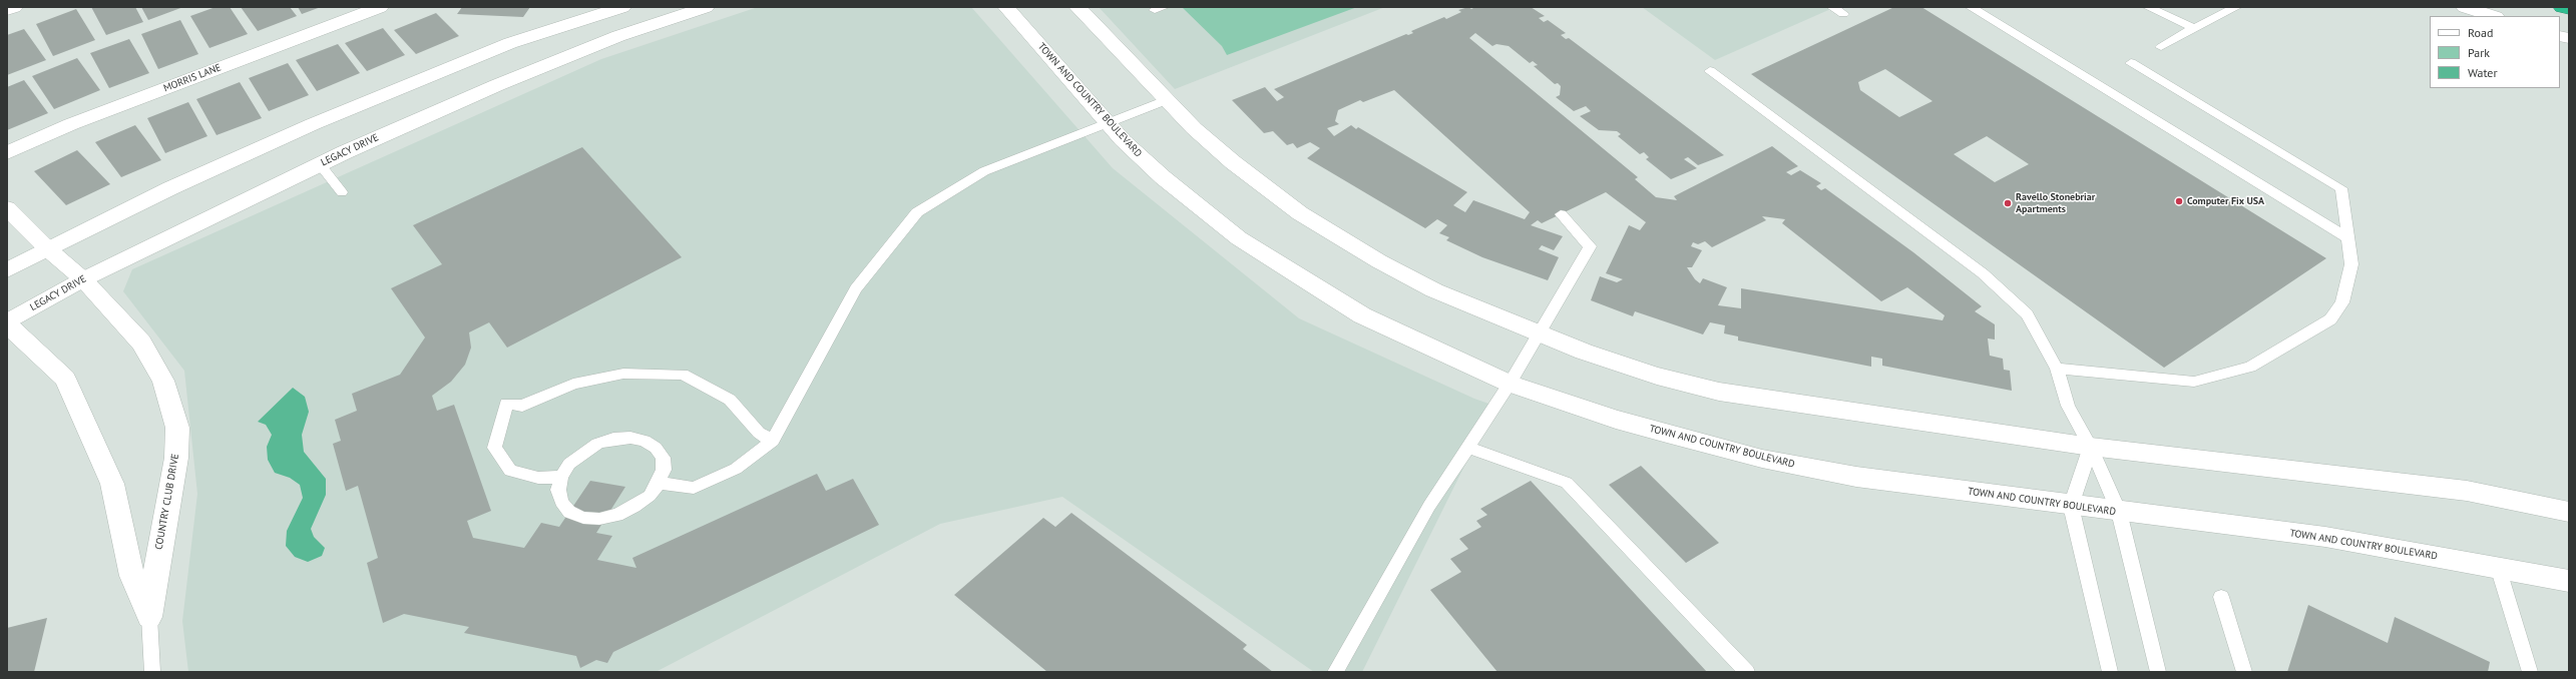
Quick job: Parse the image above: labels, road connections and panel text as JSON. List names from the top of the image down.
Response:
{
  "streets": {
    "main road": [
      "MORRIS LANE",
      "TOWN AND COUNTRY BOULEVARD",
      "LEGACY DRIVE",
      "COUNTRY CLUB DRIVE"
    ]
  },
  "crossings": [
    ["LEGACY DRIVE", "COUNTRY CLUB DRIVE"]
  ],
  "places": ["Computer Fix USA", "Ravello Stonebriar Apartments"],
  "legend": ["Road", "Park", "Water"]
}
